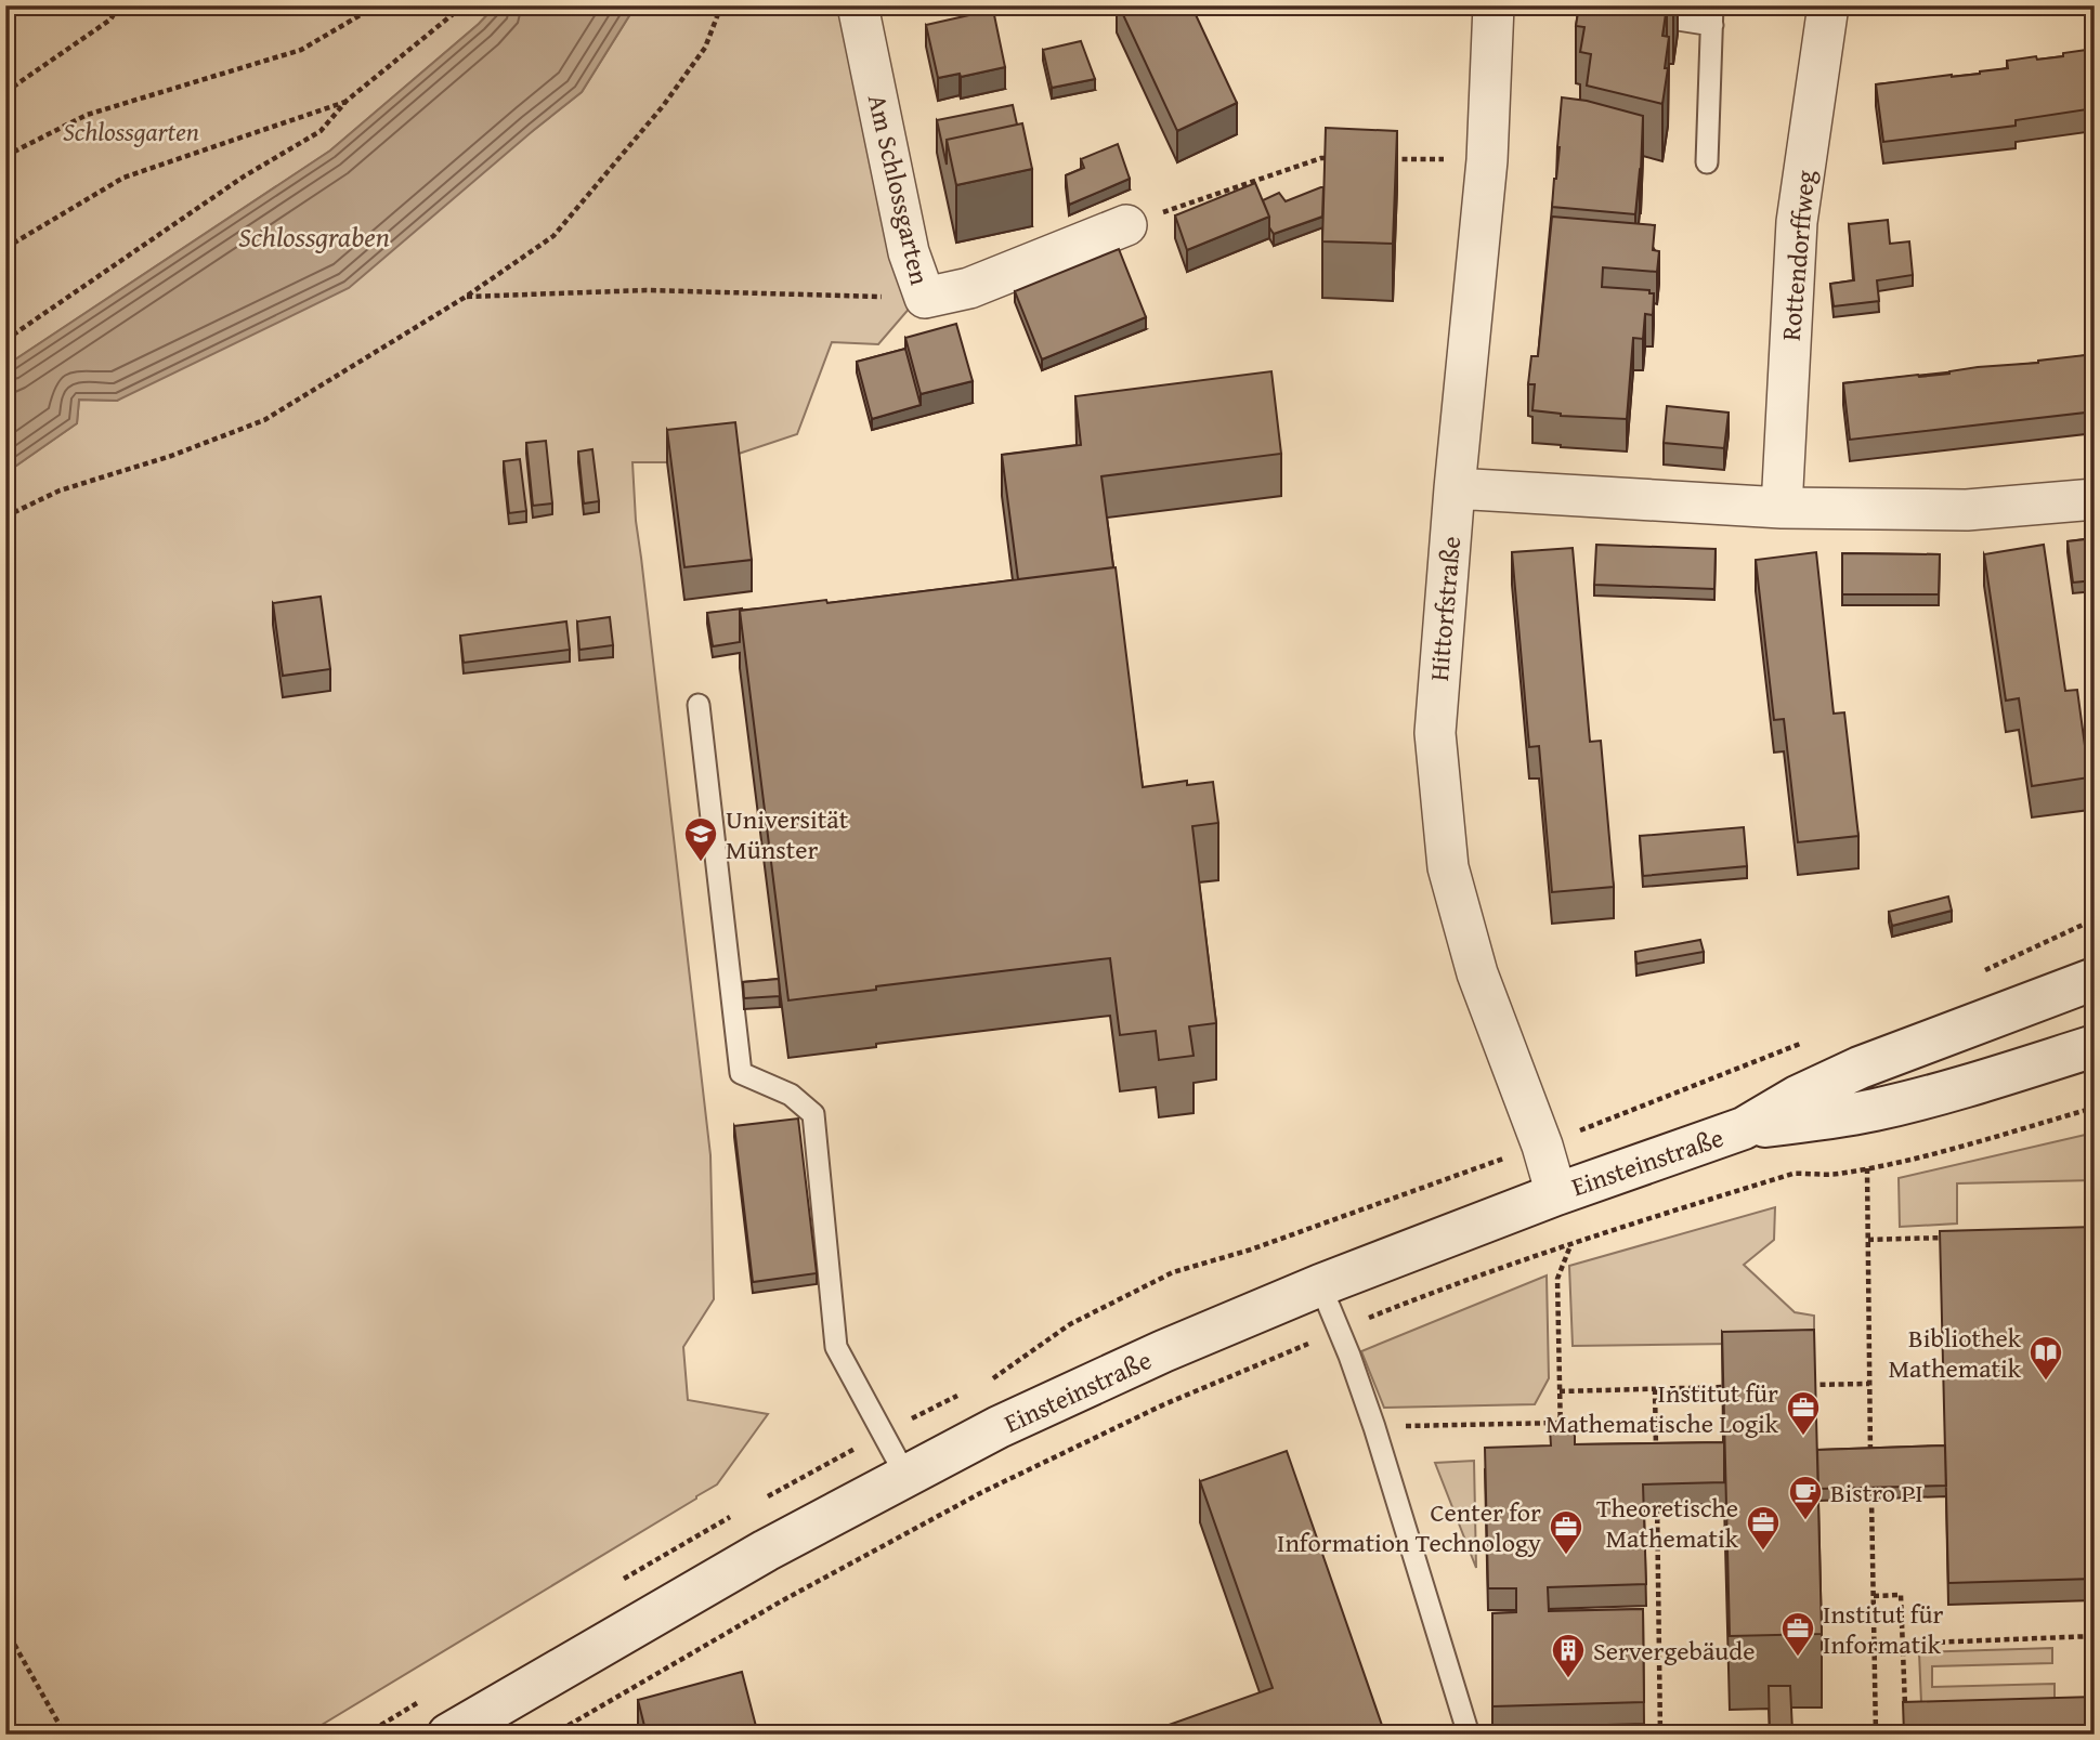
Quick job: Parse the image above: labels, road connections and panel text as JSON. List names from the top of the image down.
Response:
{
  "streets": {
    "main road": ["Einsteinstraße"],
    "street": ["Am Schlossgarten", "Rottendorffweg", "Hittorfstraße"]
  },
  "crossings": [
    ["Hittorfstraße", "Einsteinstraße"]
  ],
  "water": ["Schlossgraben"],
  "parks": ["Schlossgarten"],
  "places": {
    "school or university": ["Universität Münster"],
    "library": ["Bibliothek Mathematik"],
    "office": [
      "Institut für Mathematische Logik",
      "Theoretische Mathematik",
      "Center for Information Technology",
      "Institut für Informatik"
    ],
    "cafe": ["Bistro PI"],
    "building": ["Servergebäude"]
  }
}
